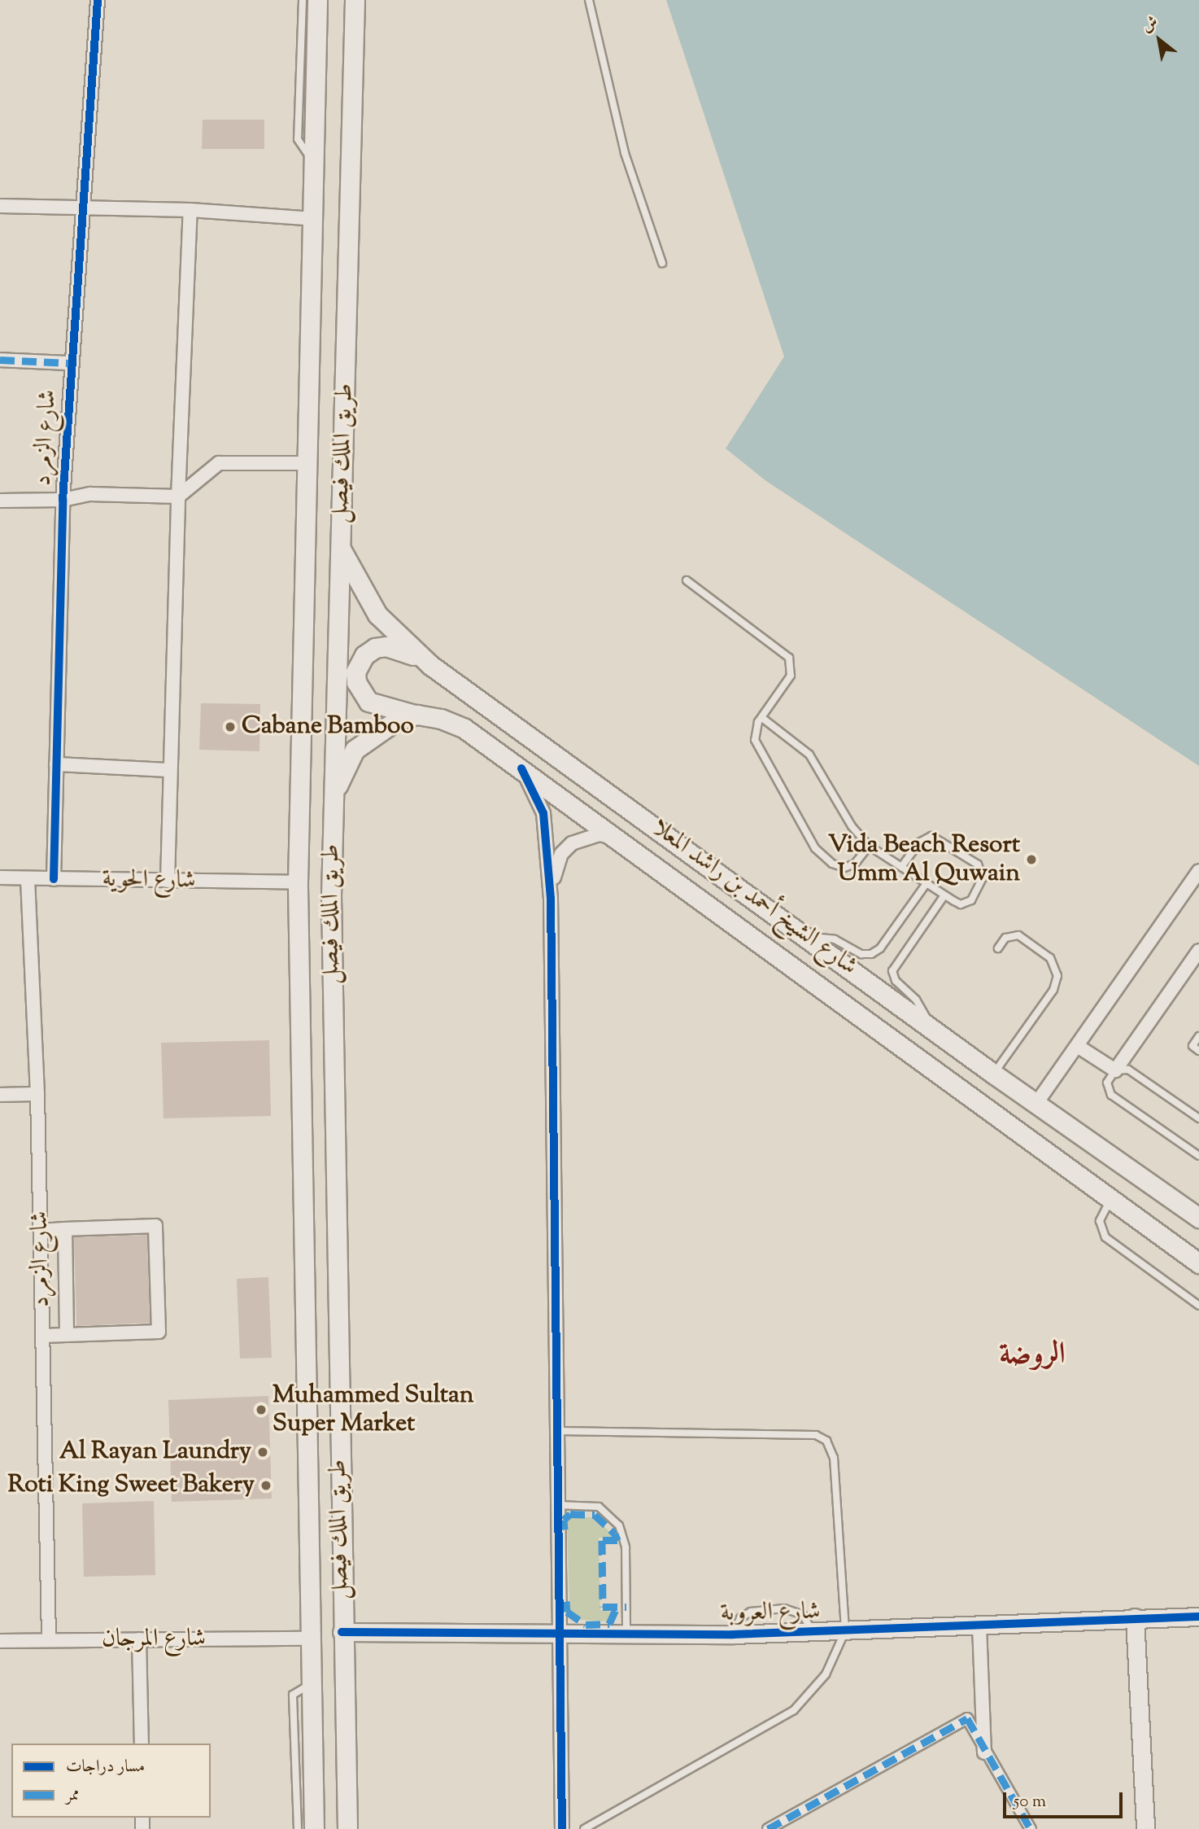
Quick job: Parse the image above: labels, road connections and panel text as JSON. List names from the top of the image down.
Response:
{
  "streets": {
    "main road": ["طريق الملك فيصل", "شارع الشيخ أحمد بن راشد المعلا"],
    "street": [
      "شارع الزمرد",
      "شارع الحوية",
      "شارع العروبة",
      "شارع المرجان"
    ]
  },
  "crossings": [
    ["شارع الزمرد", "شارع الحوية"],
    ["شارع الزمرد", "شارع المرجان"],
    ["طريق الملك فيصل", "شارع الحوية"],
    ["طريق الملك فيصل", "شارع الشيخ أحمد بن راشد المعلا"],
    ["طريق الملك فيصل", "شارع العروبة"],
    ["طريق الملك فيصل", "شارع المرجان"]
  ],
  "districts": ["الروضة"],
  "places": [
    "Cabane Bamboo",
    "Vida Beach Resort Umm Al Quwain",
    "Muhammed Sultan Super Market",
    "Al Rayan Laundry",
    "Roti King Sweet Bakery"
  ],
  "legend": ["مسار دراجات", "ممر"],
  "scale_bar": "50 m",
  "north": "top left"
}
